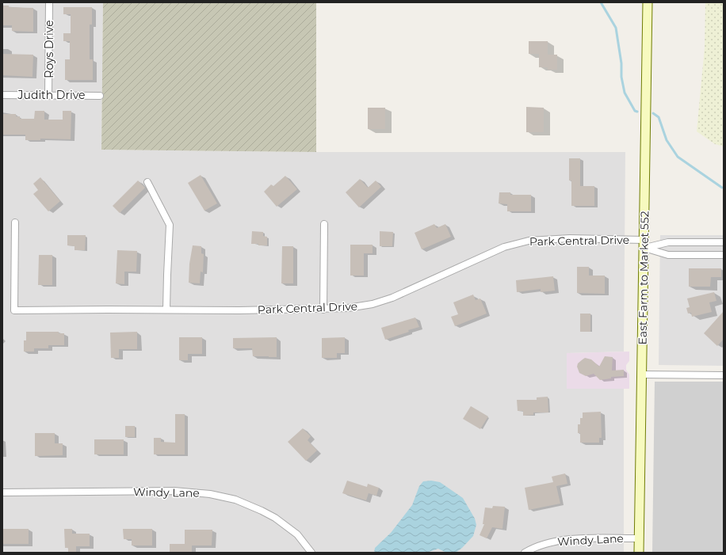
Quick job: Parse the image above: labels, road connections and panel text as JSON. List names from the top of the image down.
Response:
{
  "streets": {
    "main road": ["East Farm to Market 552"],
    "street": [
      "Roys Drive",
      "Judith Drive",
      "Park Central Drive",
      "Windy Lane"
    ]
  },
  "crossings": [
    ["Roys Drive", "Judith Drive"],
    ["Park Central Drive", "East Farm to Market 552"],
    ["East Farm to Market 552", "Windy Lane"]
  ]
}
